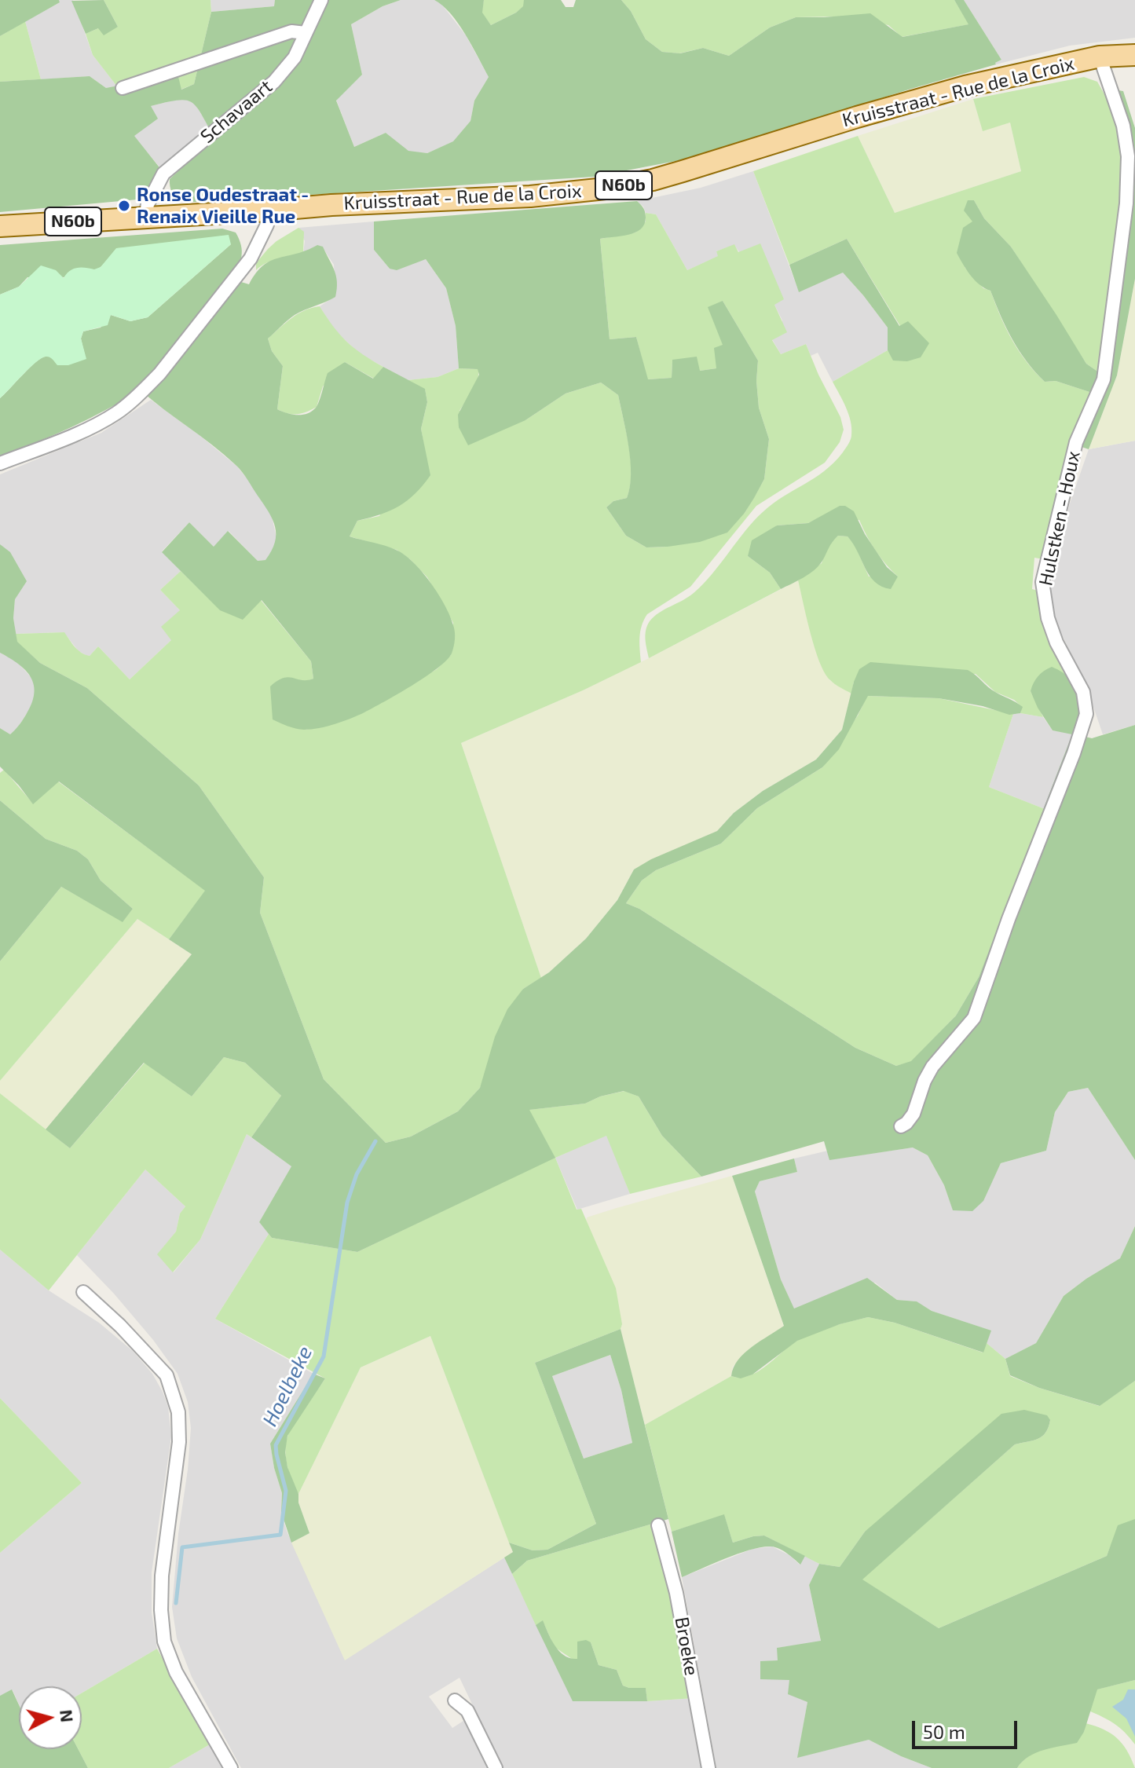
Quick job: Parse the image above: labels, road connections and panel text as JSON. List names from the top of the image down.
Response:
{
  "streets": {
    "main road": ["Kruisstraat - Rue de la Croix", "N60b"],
    "street": ["Schavaart", "Hulstken - Houx", "Broeke"]
  },
  "crossings": [
    ["Kruisstraat - Rue de la Croix", "Schavaart"],
    ["Kruisstraat - Rue de la Croix", "Hulstken - Houx"]
  ],
  "water": ["Hoelbeke"],
  "places": ["Ronse Oudestraat - Renaix Vieille Rue"],
  "scale_bar": "50 m",
  "north": "right"
}
